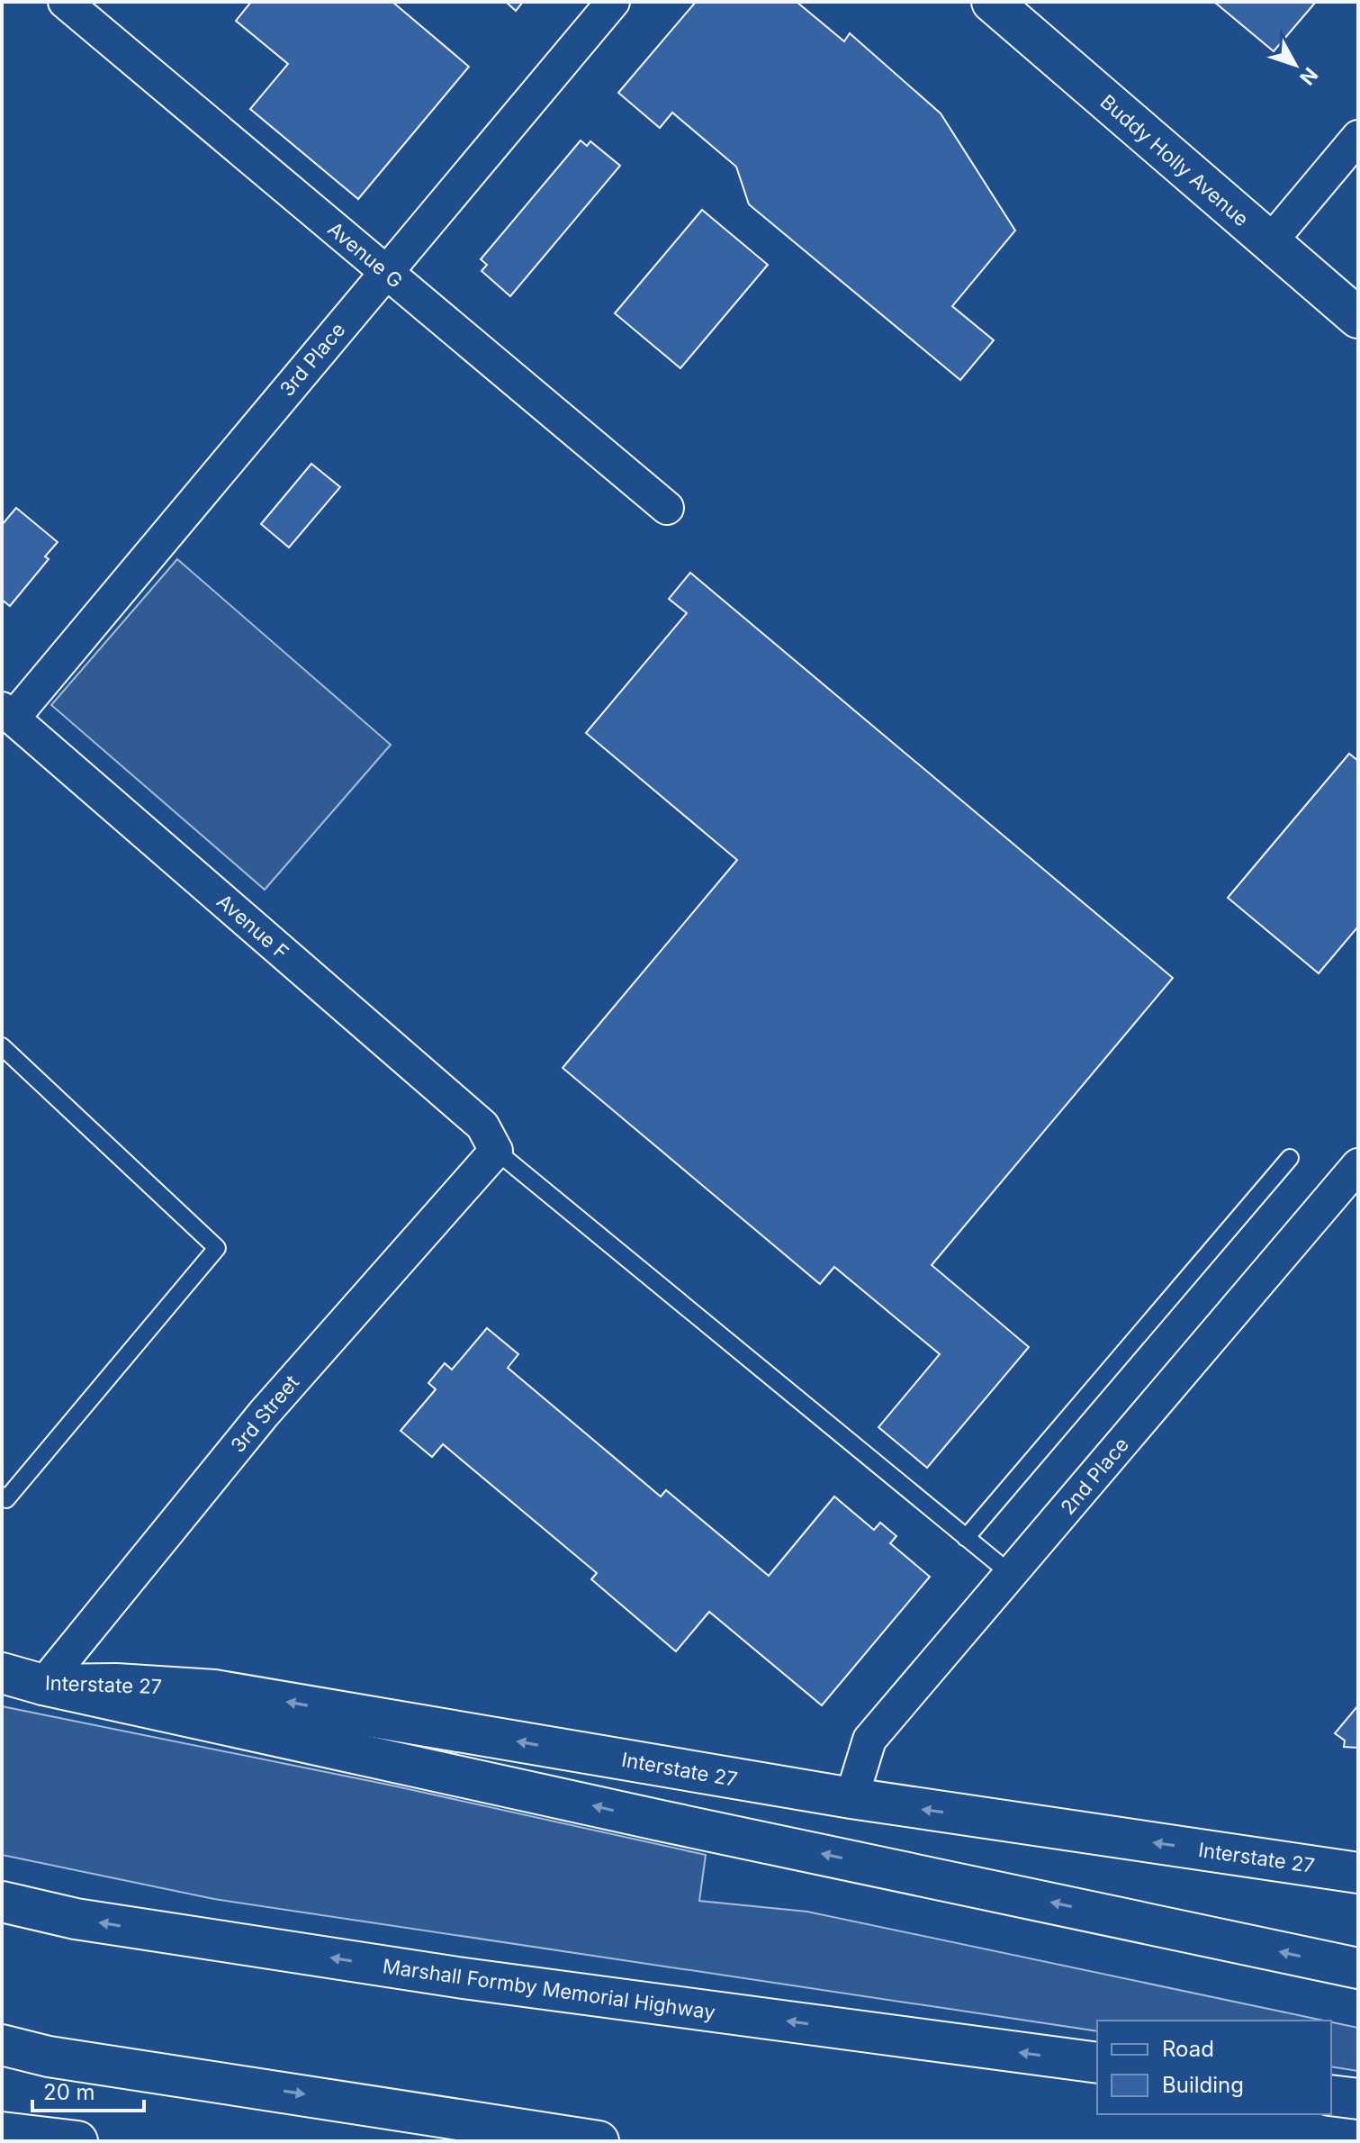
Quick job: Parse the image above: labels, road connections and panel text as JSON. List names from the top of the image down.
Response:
{
  "streets": {
    "main road": ["Buddy Holly Avenue", "Interstate 27", "Marshall Formby Memorial Highway"],
    "street": [
      "Avenue G",
      "3rd Place",
      "Avenue F",
      "3rd Street",
      "2nd Place"
    ]
  },
  "crossings": [
    ["Avenue G", "3rd Place"],
    ["3rd Place", "Avenue F"],
    ["Avenue F", "3rd Street"],
    ["3rd Street", "Interstate 27"],
    ["2nd Place", "Interstate 27"]
  ],
  "legend": ["Road", "Building"],
  "scale_bar": "20 m",
  "north": "bottom right"
}
